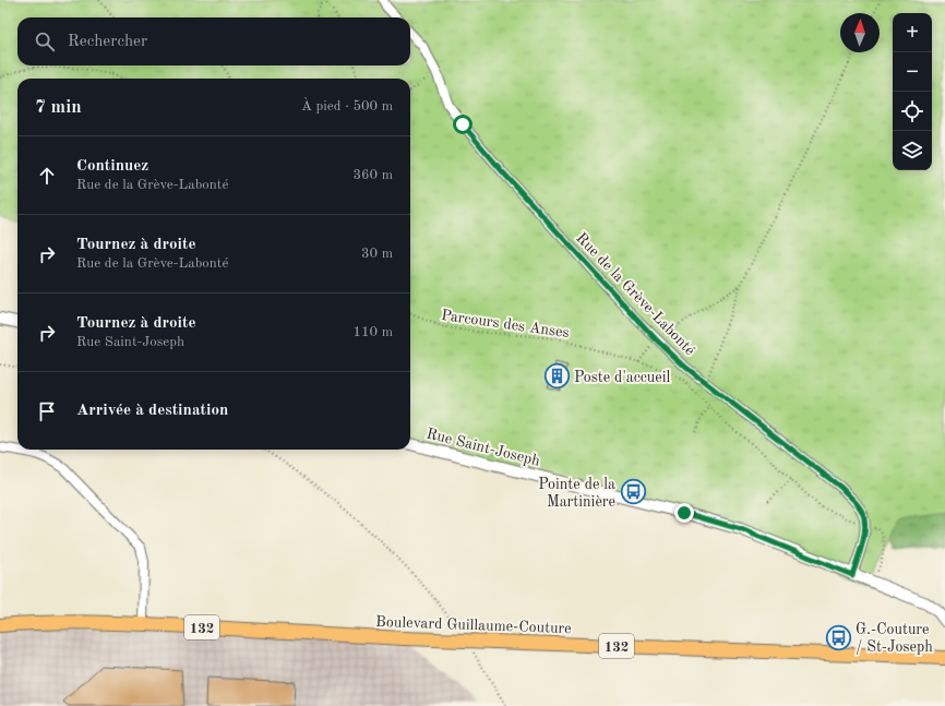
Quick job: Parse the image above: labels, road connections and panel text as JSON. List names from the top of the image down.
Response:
{
  "streets": {
    "main road": ["Boulevard Guillaume-Couture", "132"],
    "street": ["Rue de la Grève-Labonté", "Rue Saint-Joseph"],
    "path": ["Parcours des Anses"]
  },
  "crossings": [
    ["Rue de la Grève-Labonté", "Parcours des Anses"],
    ["Parcours des Anses", "Rue Saint-Joseph"]
  ],
  "places": {
    "building": ["Poste d'accueil"],
    "bus stop": ["Pointe de la Martinière", "G.-Couture / St-Joseph"]
  },
  "north": "top",
  "page": {
    "map_buttons": ["+", "−"],
    "search": "Rechercher",
    "heading": ["7 min", "À pied · 500 m"],
    "list": [
      ["Continuez", "Rue de la Grève-Labonté", "360 m"],
      ["Tournez à droite", "Rue de la Grève-Labonté", "30 m"],
      ["Tournez à droite", "Rue Saint-Joseph", "110 m"],
      "Arrivée à destination"
    ]
  }
}
